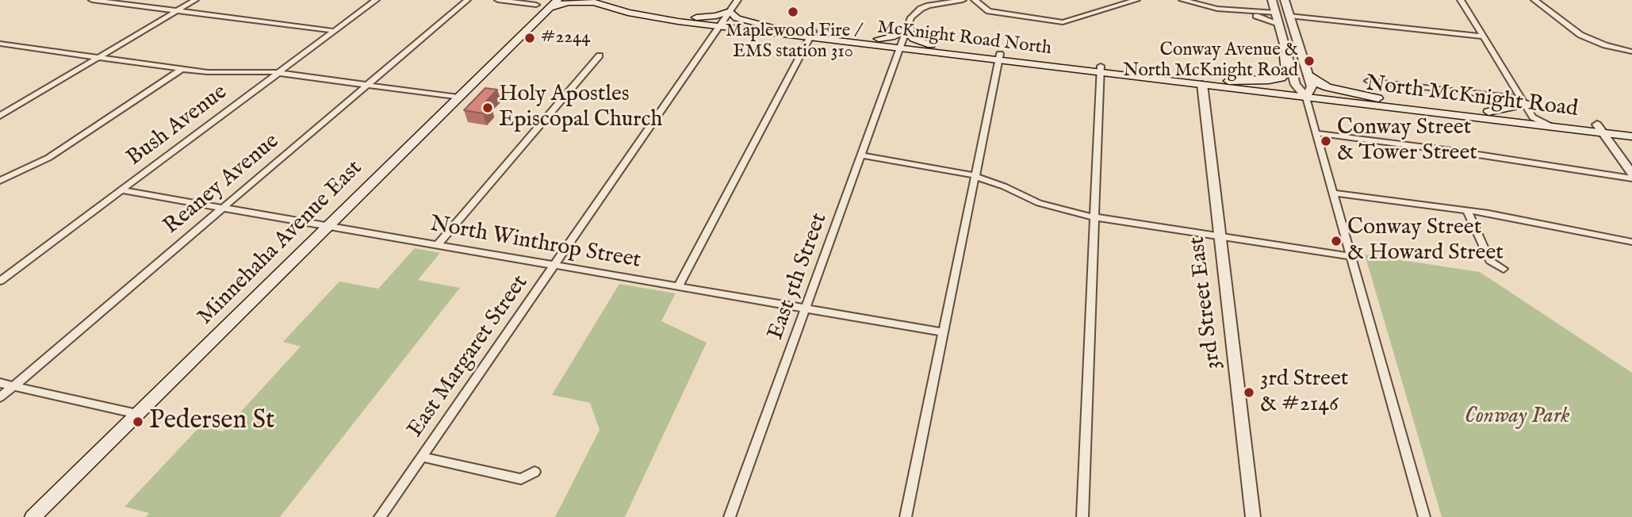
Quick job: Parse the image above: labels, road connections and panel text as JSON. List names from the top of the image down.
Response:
{
  "streets": {
    "main road": ["McKnight Road North", "North McKnight Road", "Minnehaha Avenue East"],
    "street": [
      "Bush Avenue",
      "Reaney Avenue",
      "North Winthrop Street",
      "East 5th Street",
      "3rd Street East",
      "East Margaret Street"
    ]
  },
  "crossings": [
    ["McKnight Road North", "North McKnight Road"],
    ["McKnight Road North", "Minnehaha Avenue East"],
    ["McKnight Road North", "East 5th Street"],
    ["McKnight Road North", "3rd Street East"],
    ["McKnight Road North", "East Margaret Street"],
    ["Bush Avenue", "North Winthrop Street"],
    ["Reaney Avenue", "North Winthrop Street"],
    ["Minnehaha Avenue East", "North Winthrop Street"],
    ["North Winthrop Street", "East 5th Street"],
    ["North Winthrop Street", "East Margaret Street"]
  ],
  "parks": ["Conway Park"],
  "places": [
    "Maplewood Fire / EMS station 310",
    "#2244",
    "Conway Avenue & North McKnight Road",
    "Holy Apostles Episcopal Church",
    "Conway Street & Tower Street",
    "Conway Street & Howard Street",
    "3rd Street & #2146",
    "Pedersen St"
  ]
}
